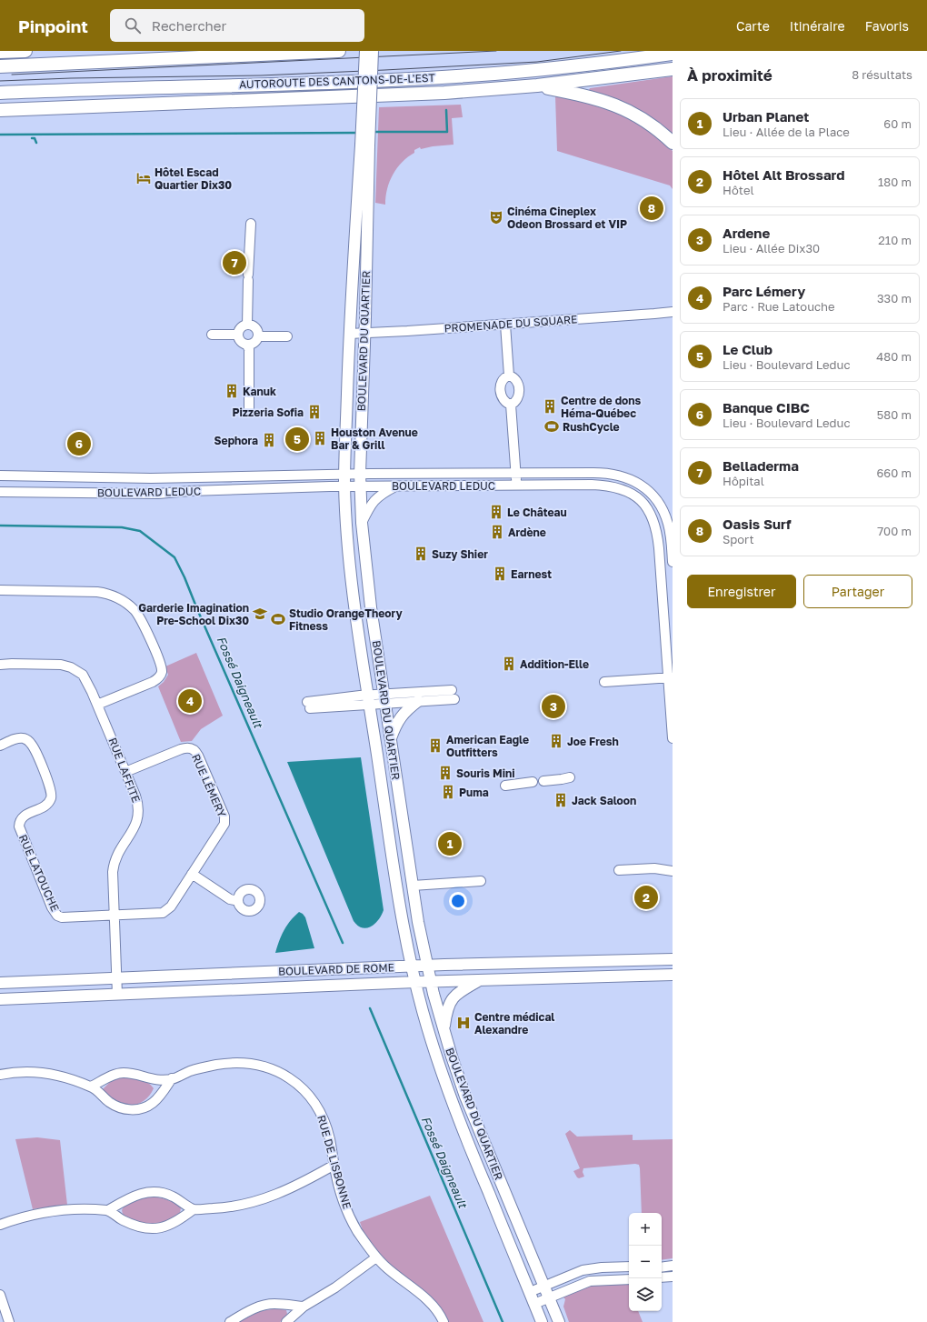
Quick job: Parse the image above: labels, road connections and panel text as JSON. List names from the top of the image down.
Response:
{
  "streets": {
    "highway": ["AUTOROUTE DES CANTONS-DE-L'EST"],
    "main road": ["BOULEVARD DU QUARTIER", "BOULEVARD DE ROME"],
    "street": [
      "PROMENADE DU SQUARE",
      "BOULEVARD LEDUC",
      "RUE LAFFITE",
      "RUE LÉMERY",
      "RUE LATOUCHE",
      "RUE DE LISBONNE"
    ]
  },
  "crossings": [
    ["PROMENADE DU SQUARE", "BOULEVARD DU QUARTIER"],
    ["BOULEVARD DU QUARTIER", "BOULEVARD LEDUC"],
    ["BOULEVARD DU QUARTIER", "BOULEVARD DE ROME"],
    ["RUE LAFFITE", "RUE LÉMERY"],
    ["RUE LAFFITE", "RUE LATOUCHE"],
    ["RUE LAFFITE", "BOULEVARD DE ROME"],
    ["RUE LÉMERY", "RUE LATOUCHE"]
  ],
  "water": ["Fossé Daigneault"],
  "places": {
    "hotel": ["Hôtel Escad Quartier Dix30"],
    "theatre": ["Cinéma Cineplex Odeon Brossard et VIP"],
    "building": [
      "Kanuk",
      "Centre de dons Héma-Québec",
      "Pizzeria Sofia",
      "Houston Avenue Bar & Grill",
      "Sephora",
      "Le Château",
      "Ardène",
      "Suzy Shier",
      "Earnest",
      "Addition-Elle",
      "Joe Fresh",
      "American Eagle Outfitters",
      "Souris Mini",
      "Puma",
      "Jack Saloon"
    ],
    "sports": ["RushCycle", "Studio OrangeTheory Fitness"],
    "school or university": ["Garderie Imagination Pre-School Dix30"],
    "hospital": ["Centre médical Alexandre"]
  },
  "page": {
    "header": "Pinpoint",
    "search": "Rechercher",
    "nav": ["Carte", "Itinéraire", "Favoris"],
    "heading": ["À proximité", "8 résultats"],
    "list": [
      {
        "mark": "1",
        "name": "Urban Planet",
        "note": "Lieu · Allée de la Place",
        "value": "60 m"
      },
      {
        "mark": "2",
        "name": "Hôtel Alt Brossard",
        "note": "Hôtel",
        "value": "180 m"
      },
      {
        "mark": "3",
        "name": "Ardene",
        "note": "Lieu · Allée Dix30",
        "value": "210 m"
      },
      {
        "mark": "4",
        "name": "Parc Lémery",
        "note": "Parc · Rue Latouche",
        "value": "330 m"
      },
      {
        "mark": "5",
        "name": "Le Club",
        "note": "Lieu · Boulevard Leduc",
        "value": "480 m"
      },
      {
        "mark": "6",
        "name": "Banque CIBC",
        "note": "Lieu · Boulevard Leduc",
        "value": "580 m"
      },
      {
        "mark": "7",
        "name": "Belladerma",
        "note": "Hôpital",
        "value": "660 m"
      },
      {
        "mark": "8",
        "name": "Oasis Surf",
        "note": "Sport",
        "value": "700 m"
      }
    ],
    "pins": [
      "8",
      "7",
      "5",
      "6",
      "4",
      "3",
      "1",
      "2"
    ],
    "buttons": ["Enregistrer", "Partager"],
    "map_buttons": ["+", "−"]
  }
}
